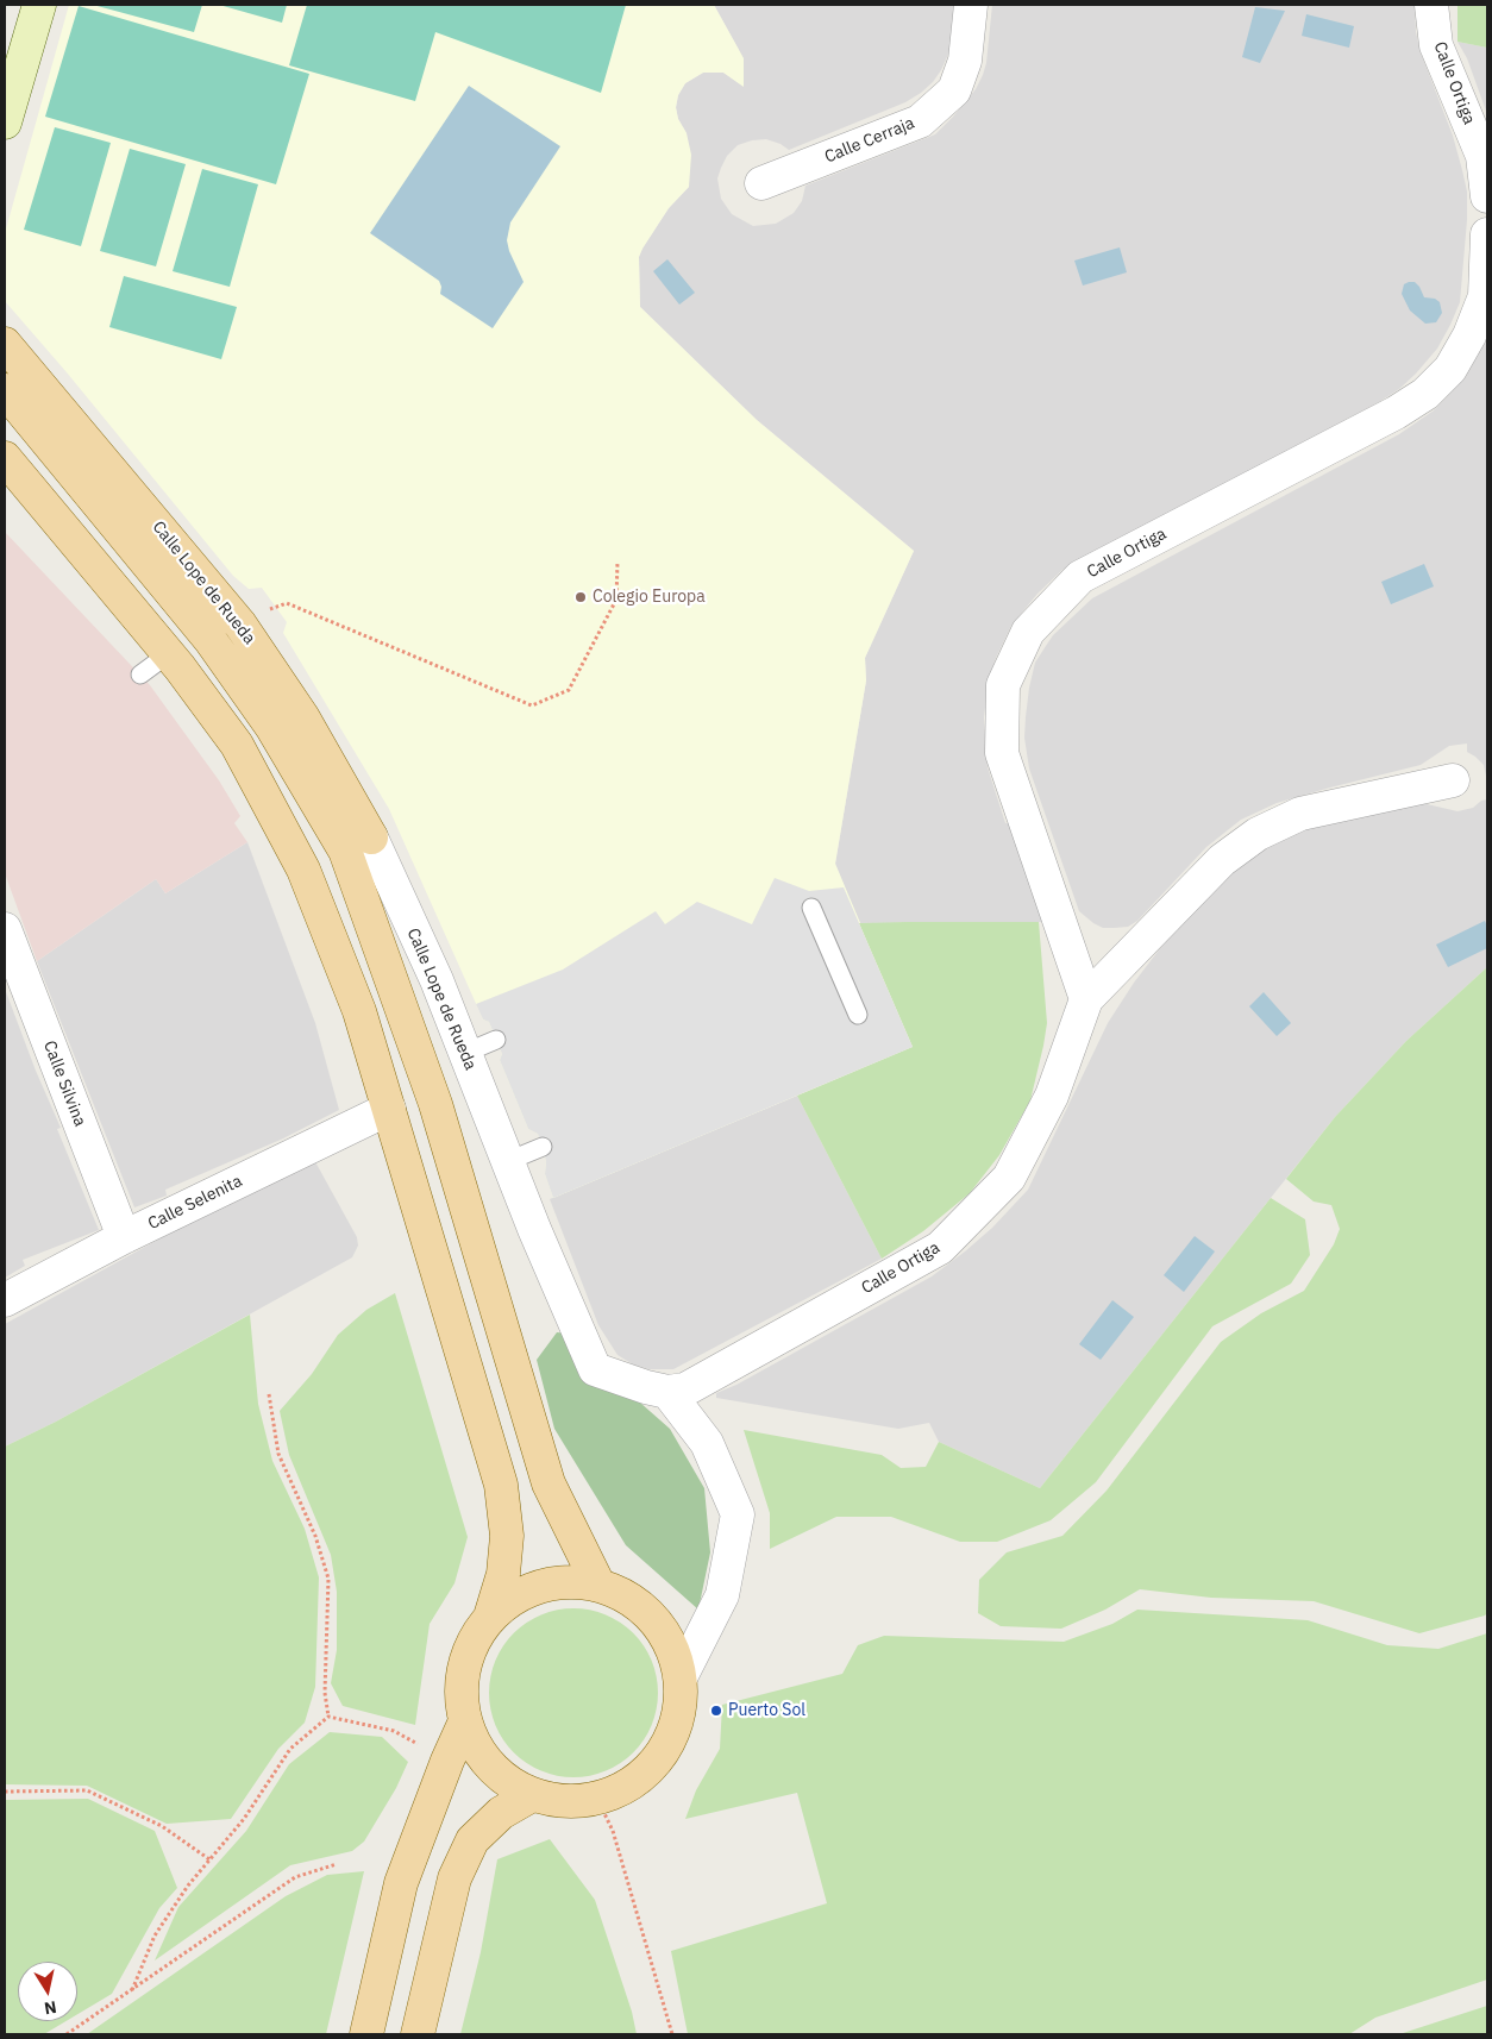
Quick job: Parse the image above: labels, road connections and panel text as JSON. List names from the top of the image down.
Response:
{
  "streets": {
    "main road": ["Calle Lope de Rueda"],
    "street": [
      "Calle Ortiga",
      "Calle Cerraja",
      "Calle Silvina",
      "Calle Selenita"
    ]
  },
  "crossings": [
    ["Calle Ortiga", "Calle Lope de Rueda"],
    ["Calle Silvina", "Calle Selenita"]
  ],
  "places": ["Colegio Europa", "Puerto Sol"],
  "north": "bottom"
}
